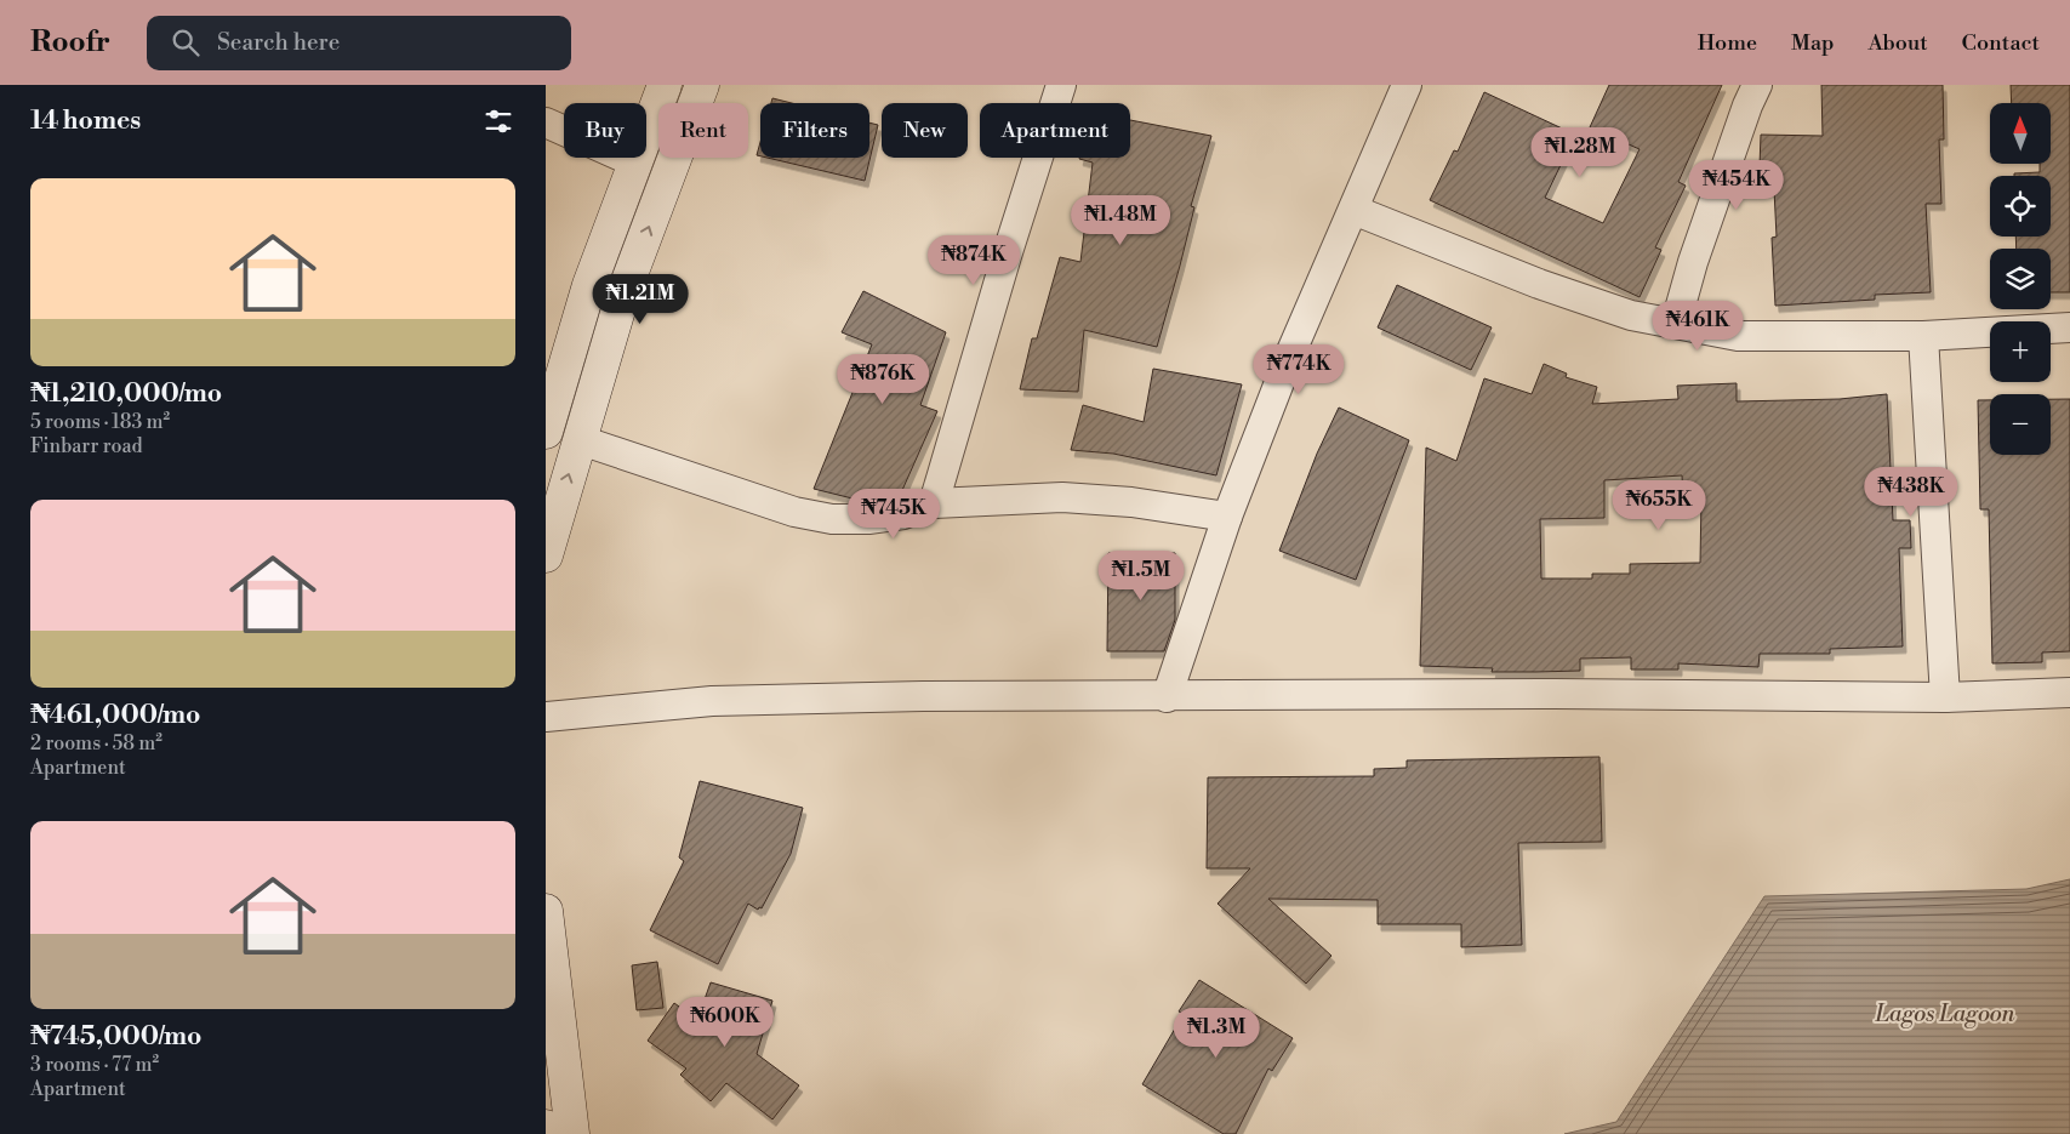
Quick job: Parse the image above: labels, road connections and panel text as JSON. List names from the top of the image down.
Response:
{
  "water": ["Lagos Lagoon"],
  "north": "top",
  "page": {
    "header": "Roofr",
    "search": "Search here",
    "nav": [
      "Home",
      "Map",
      "About",
      "Contact"
    ],
    "heading": "14 homes",
    "map_buttons": ["+", "−"],
    "chip": [
      "Buy",
      "Rent",
      "Filters",
      "New",
      "Apartment"
    ],
    "price": [
      "₦1.28M",
      "₦454K",
      "₦1.48M",
      "₦874K",
      "₦1.21M",
      "₦461K",
      "₦774K",
      "₦876K",
      "₦438K",
      "₦655K",
      "₦745K",
      "₦1.5M",
      "₦600K",
      "₦1.3M"
    ],
    "list": [
      {
        "name": "₦1,210,000/mo",
        "note": "5 rooms · 183 m² · Finbarr road"
      },
      {
        "name": "₦461,000/mo",
        "note": "2 rooms · 58 m² · Apartment"
      },
      {
        "name": "₦745,000/mo",
        "note": "3 rooms · 77 m² · Apartment"
      }
    ]
  }
}
